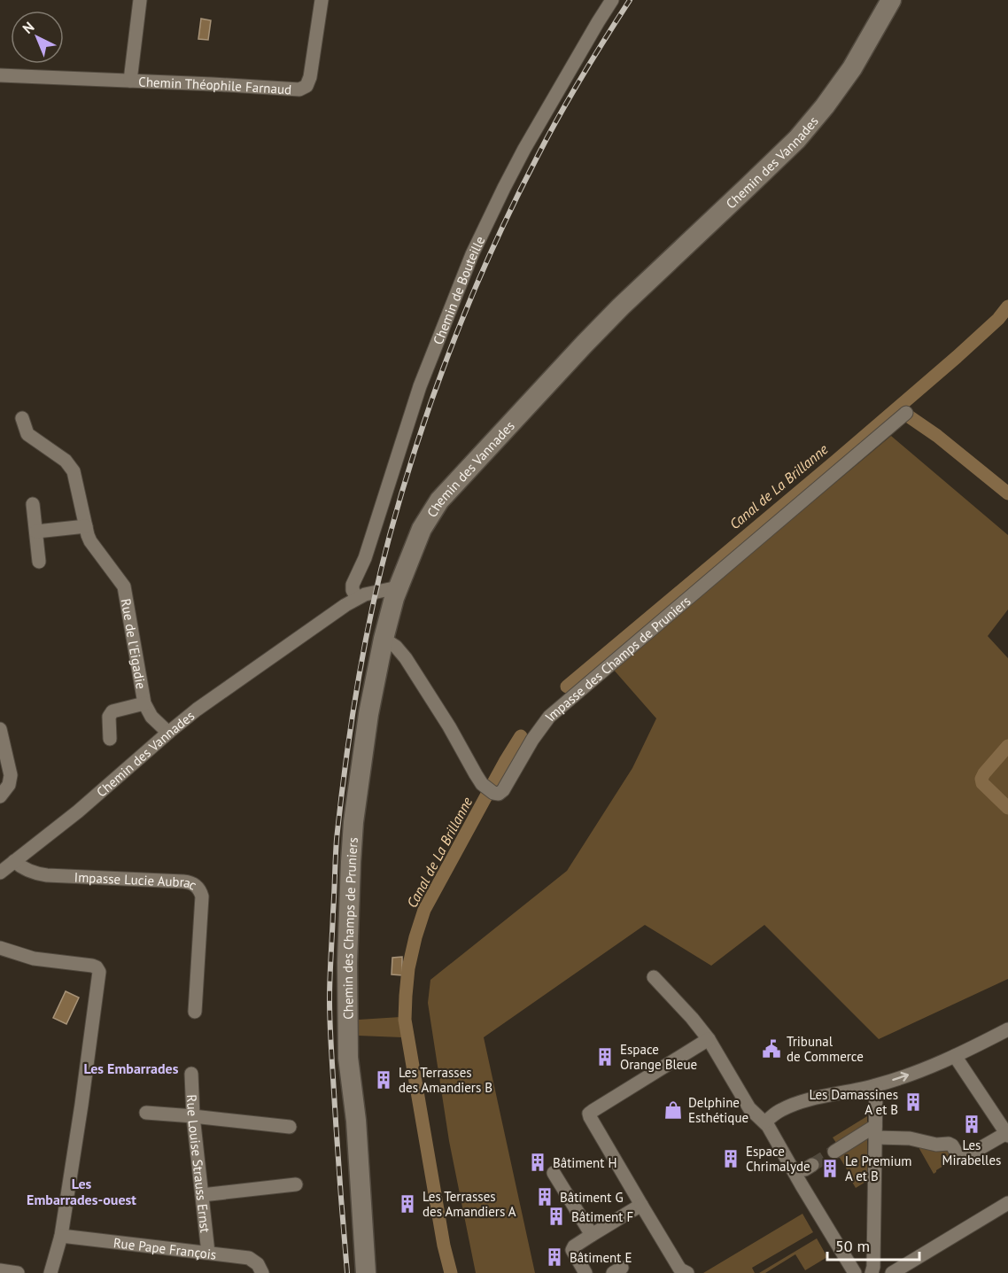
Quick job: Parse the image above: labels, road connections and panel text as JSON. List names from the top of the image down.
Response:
{
  "streets": {
    "street": [
      "Chemin Théophile Farnaud",
      "Chemin des Vannades",
      "Chemin de Bouteille",
      "Rue de l'Eigadie",
      "Impasse des Champs de Pruniers",
      "Impasse Lucie Aubrac",
      "Chemin des Champs de Pruniers",
      "Rue Louise Strauss Ernst",
      "Rue Pape François"
    ]
  },
  "crossings": [
    ["Chemin des Vannades", "Chemin de Bouteille"],
    ["Chemin des Vannades", "Rue de l'Eigadie"],
    ["Chemin des Vannades", "Impasse Lucie Aubrac"],
    ["Chemin des Vannades", "Chemin des Champs de Pruniers"],
    ["Impasse des Champs de Pruniers", "Chemin des Champs de Pruniers"],
    ["Rue Louise Strauss Ernst", "Rue Pape François"]
  ],
  "districts": ["Les Embarrades", "Les Embarrades-ouest"],
  "water": ["Canal de La Brillanne"],
  "places": {
    "public building": ["Tribunal de Commerce"],
    "building": [
      "Espace Orange Bleue",
      "Les Terrasses des Amandiers B",
      "Les Damassines A et B",
      "Les Mirabelles",
      "Espace Chrimalyde",
      "Bâtiment H",
      "Le Premium A et B",
      "Bâtiment G",
      "Les Terrasses des Amandiers A",
      "Bâtiment F",
      "Bâtiment E"
    ],
    "shop": ["Delphine Esthétique"]
  },
  "scale_bar": "50 m",
  "north": "top left"
}
